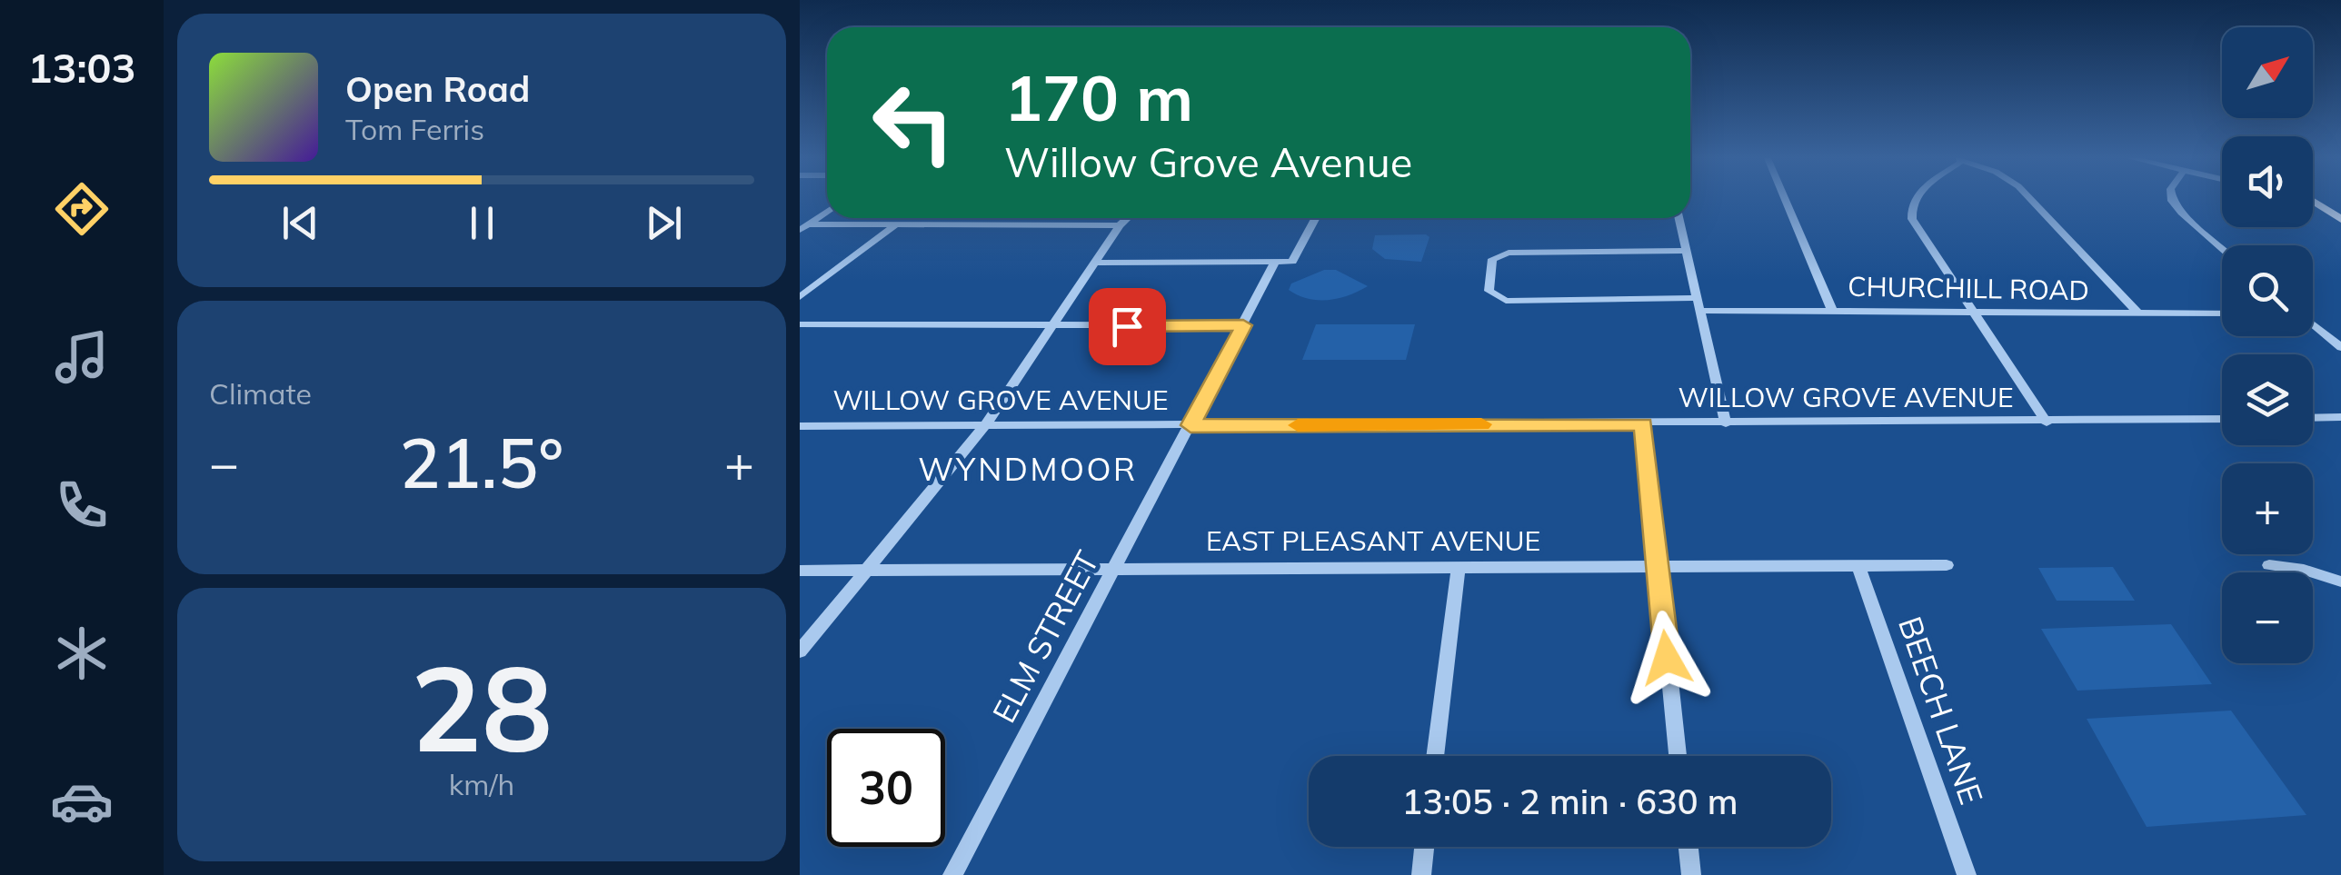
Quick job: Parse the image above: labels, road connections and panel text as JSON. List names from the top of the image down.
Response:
{
  "streets": {
    "street": [
      "CHURCHILL ROAD",
      "WILLOW GROVE AVENUE",
      "EAST PLEASANT AVENUE",
      "ELM STREET",
      "BEECH LANE"
    ]
  },
  "crossings": [
    ["WILLOW GROVE AVENUE", "ELM STREET"],
    ["EAST PLEASANT AVENUE", "ELM STREET"],
    ["EAST PLEASANT AVENUE", "BEECH LANE"]
  ],
  "districts": ["WYNDMOOR"],
  "north": "top right",
  "page": {
    "tabs": "13:03",
    "map_buttons": ["+", "−"],
    "turn": ["170 m", "Willow Grove Avenue"],
    "song": ["Open Road", "Tom Ferris"],
    "tile": [
      "Climate",
      ["28", "km/h"]
    ],
    "heat": ["−", "21.5°", "+"],
    "limit": "30",
    "trip": "13:05 · 2 min · 630 m"
  }
}
